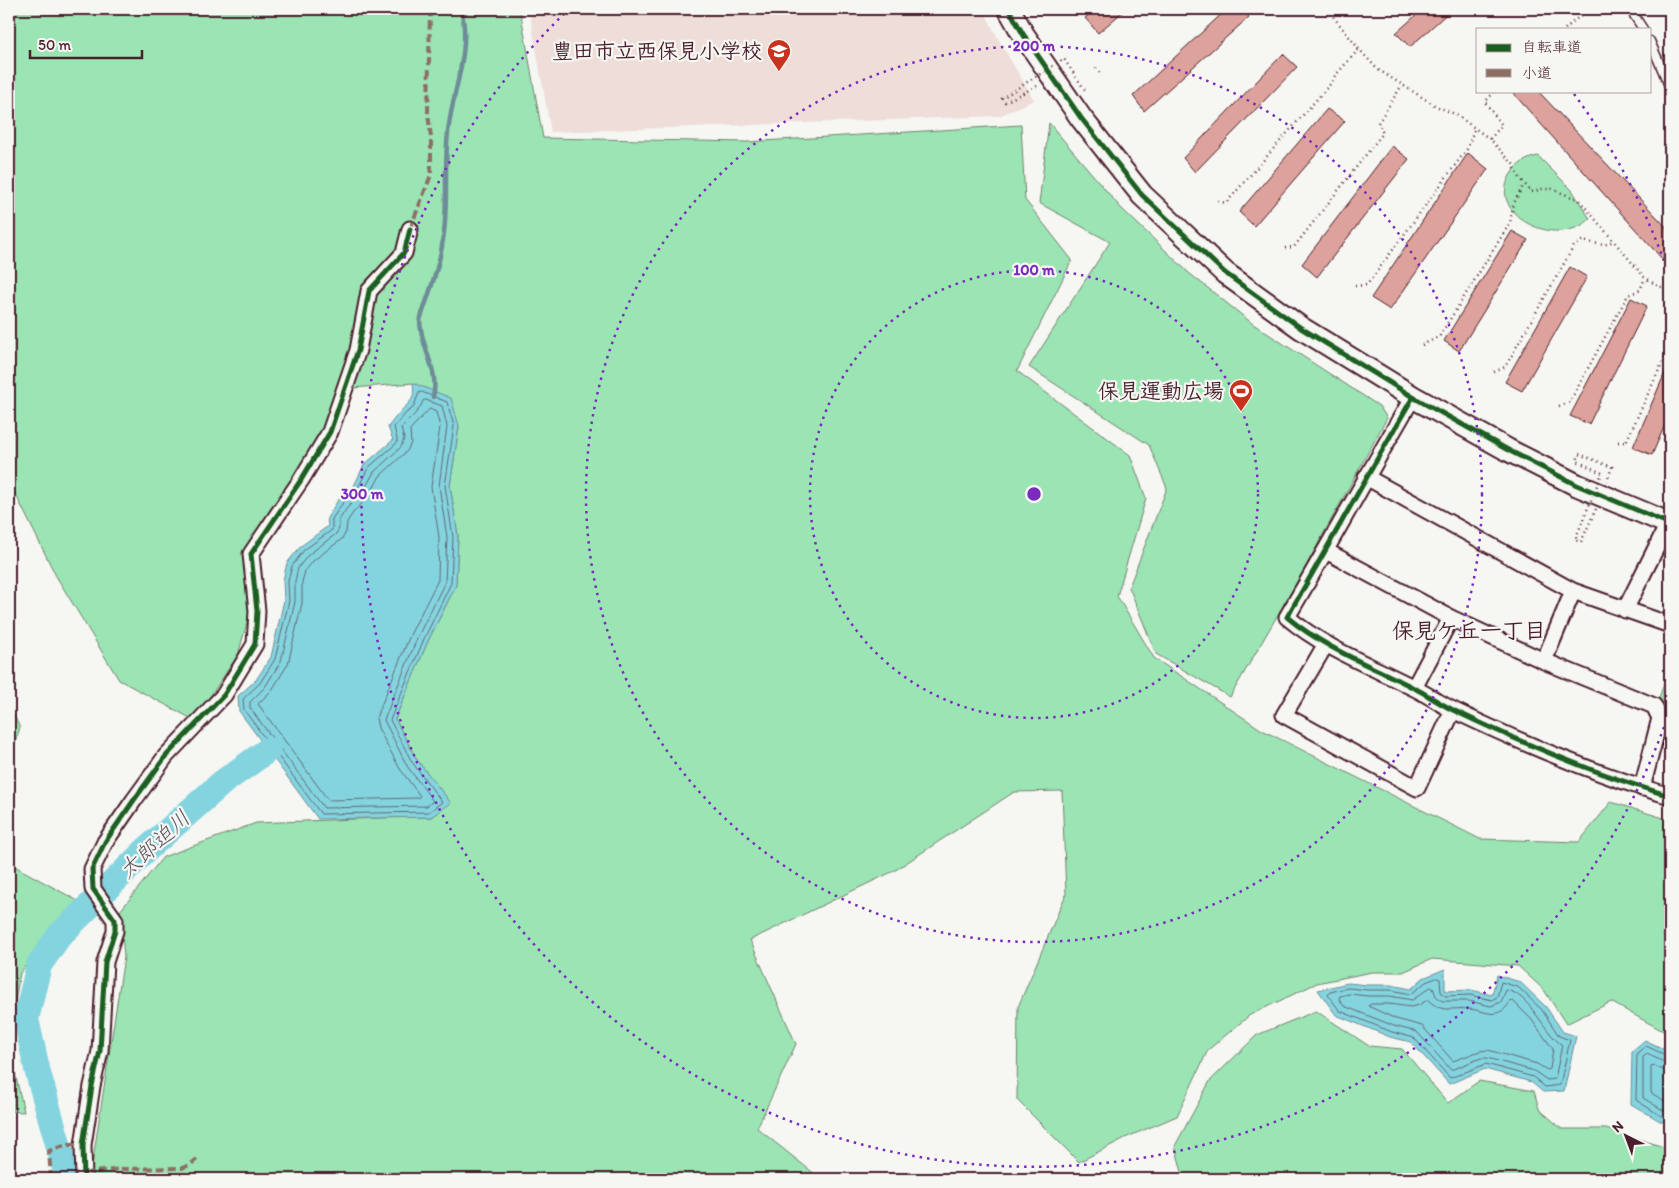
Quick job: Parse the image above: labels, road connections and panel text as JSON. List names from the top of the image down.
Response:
{
  "districts": ["保見ケ丘一丁目"],
  "water": ["太郎迫川"],
  "places": {
    "school or university": ["豊田市立西保見小学校"],
    "sports": ["保見運動広場"]
  },
  "legend": ["自転車道", "小道"],
  "scale_bar": "50 m",
  "north": "top left",
  "rings": ["200 m", "100 m", "300 m"]
}
